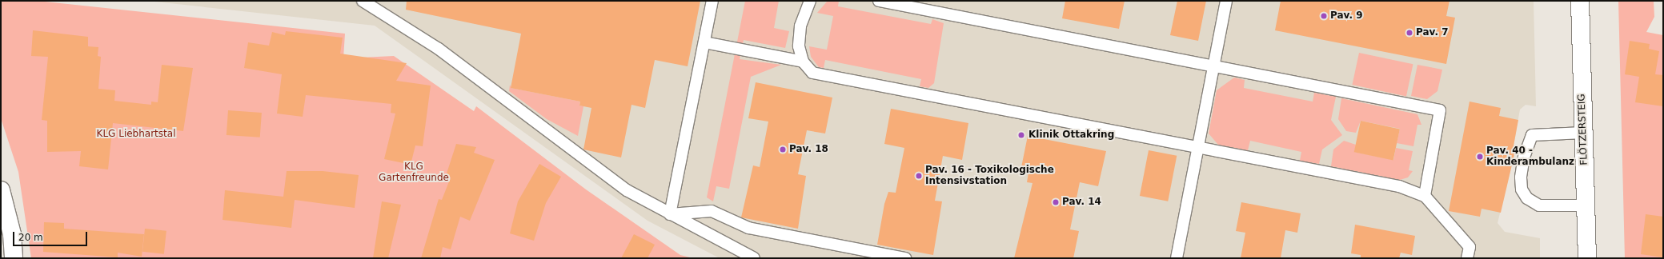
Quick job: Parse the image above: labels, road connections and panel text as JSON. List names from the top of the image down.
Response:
{
  "streets": {
    "main road": ["FLÖTZERSTEIG"]
  },
  "parks": ["KLG Liebhartstal", "KLG Gartenfreunde"],
  "places": [
    "Pav. 9",
    "Pav. 7",
    "Klinik Ottakring",
    "Pav. 18",
    "Pav. 40 - Kinderambulanz",
    "Pav. 16 - Toxikologische Intensivstation",
    "Pav. 14"
  ],
  "scale_bar": "20 m"
}
